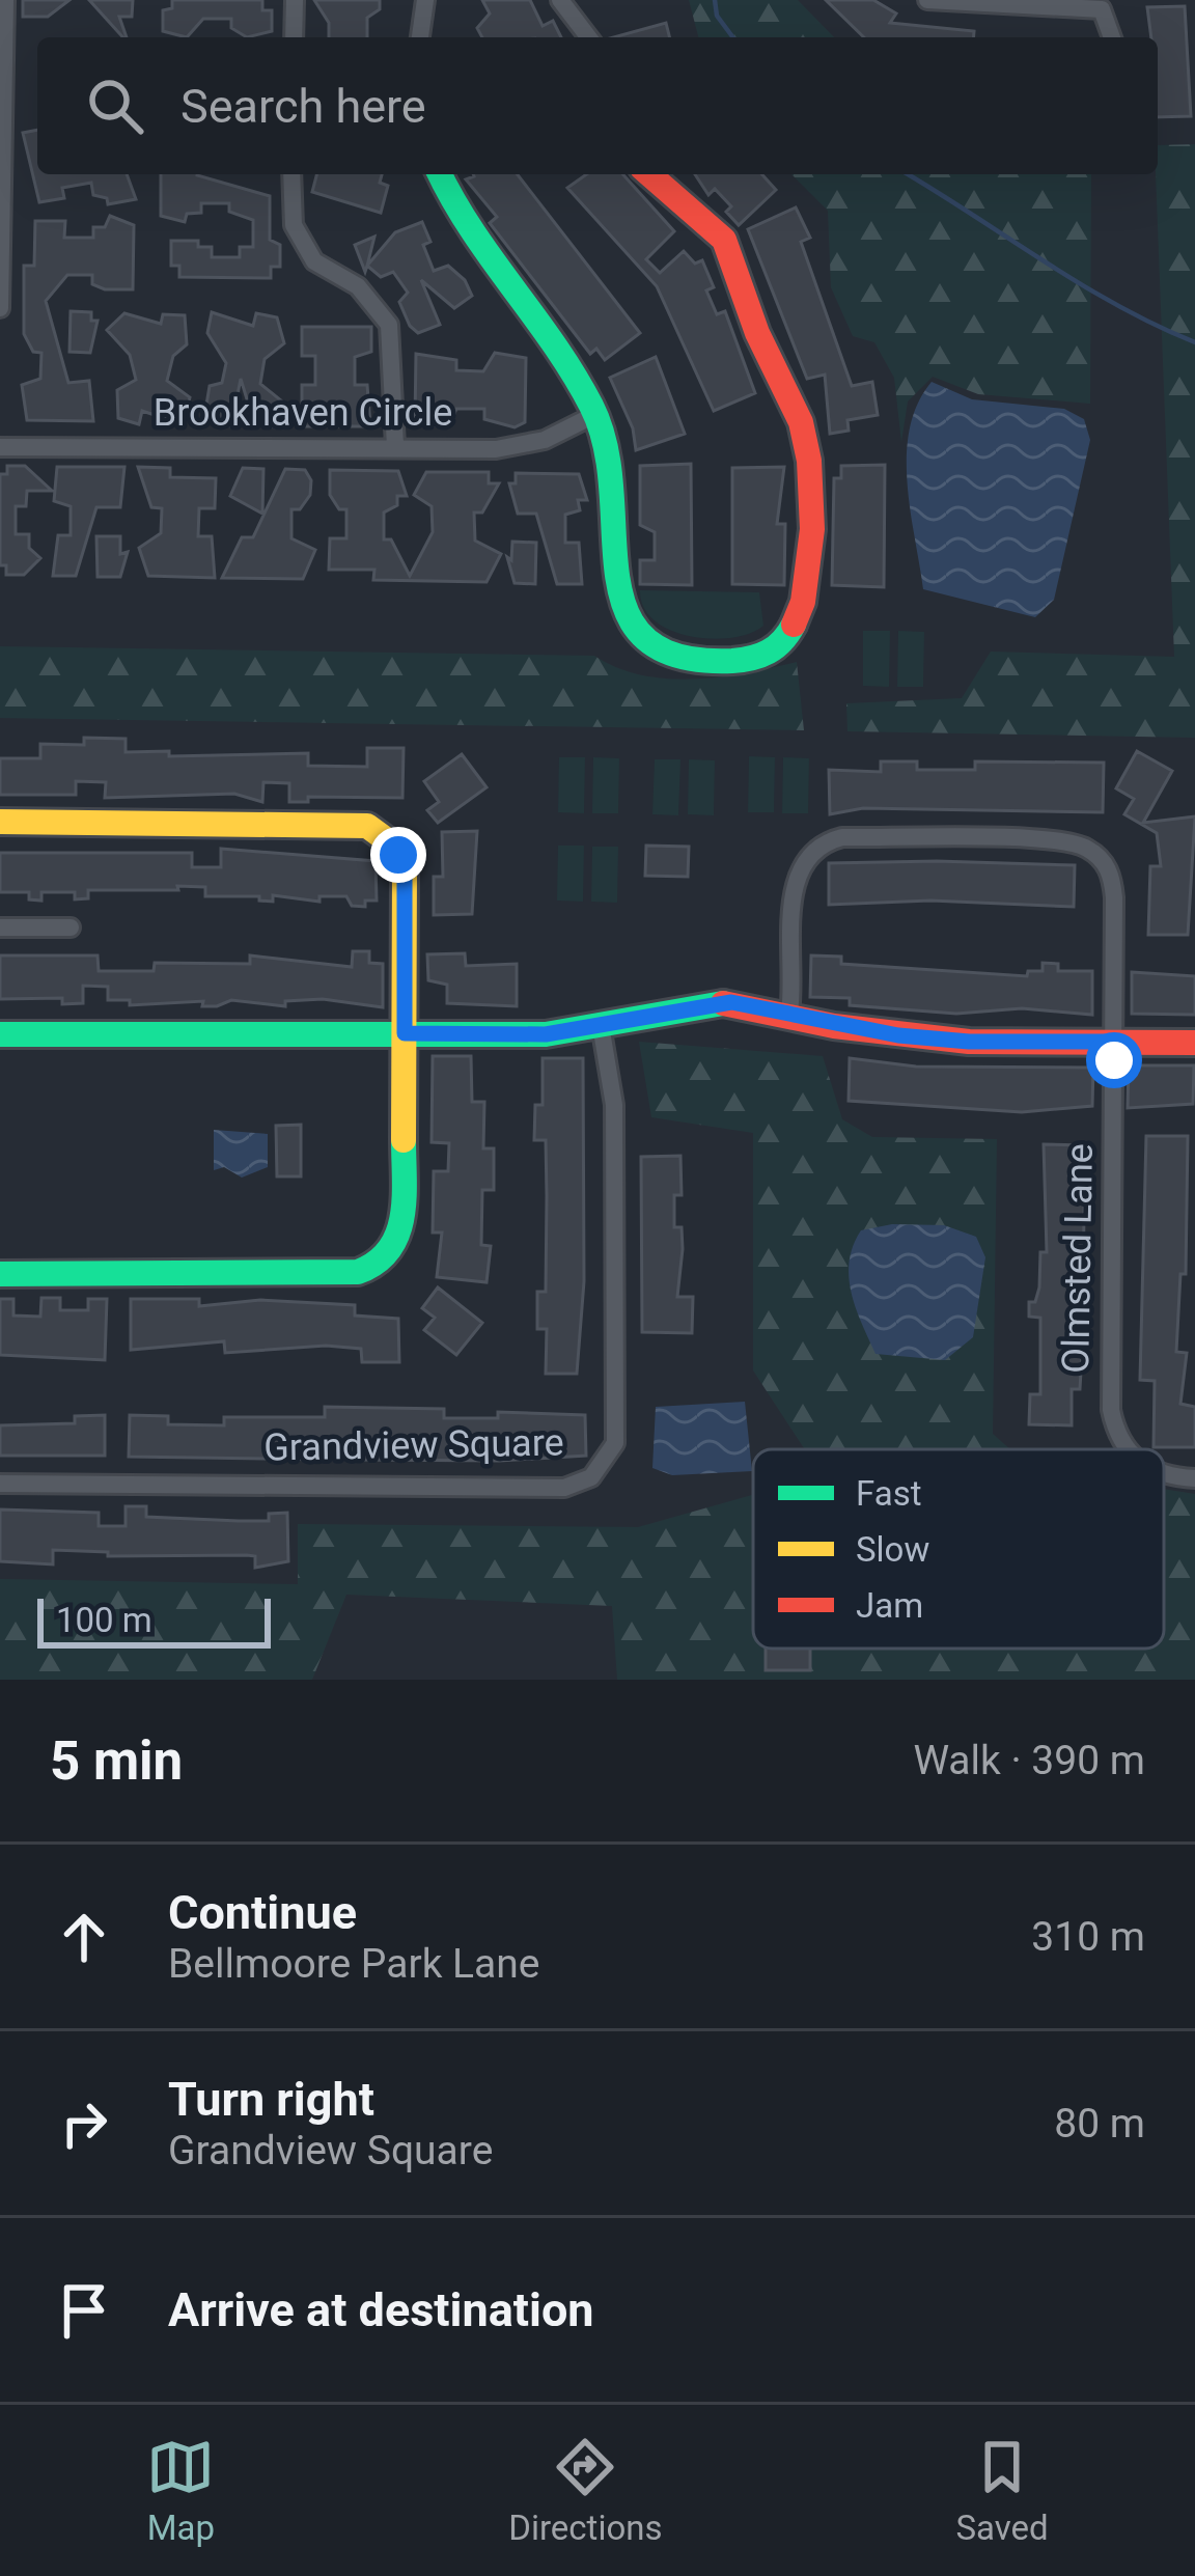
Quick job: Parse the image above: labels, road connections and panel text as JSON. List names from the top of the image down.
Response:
{
  "streets": {
    "street": ["Brookhaven Circle", "Olmsted Lane", "Grandview Square"]
  },
  "legend": ["Fast", "Slow", "Jam"],
  "scale_bar": "100 m",
  "page": {
    "search": "Search here",
    "scale": "100 m",
    "heading": ["5 min", "Walk · 390 m"],
    "list": [
      ["Continue", "Bellmoore Park Lane", "310 m"],
      ["Turn right", "Grandview Square", "80 m"],
      "Arrive at destination"
    ],
    "nav": ["Map", "Directions", "Saved"]
  }
}
